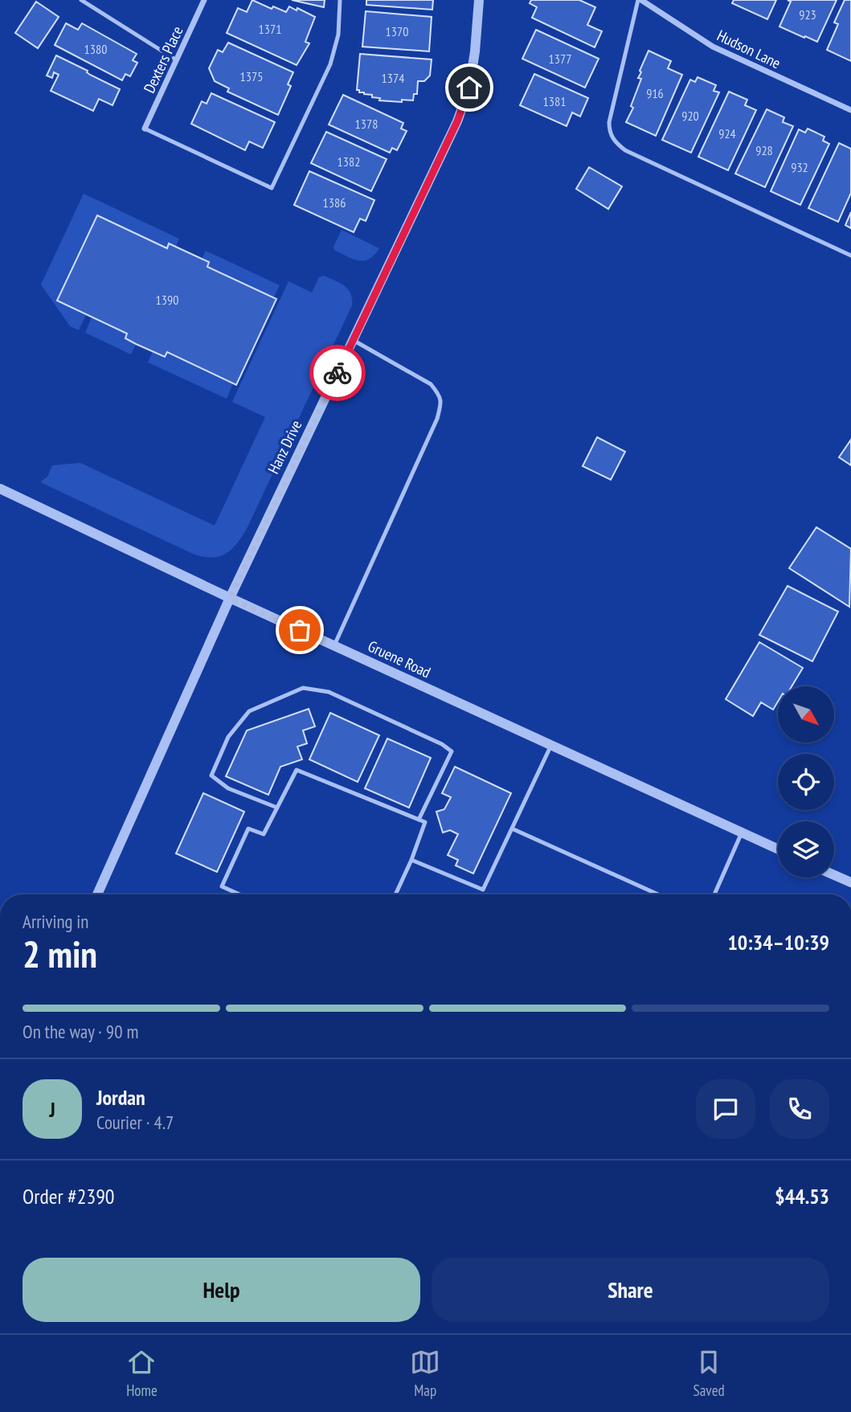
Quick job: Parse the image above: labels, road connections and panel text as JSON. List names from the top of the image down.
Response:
{
  "streets": {
    "street": [
      "Hudson Lane",
      "Dexters Place",
      "Hanz Drive",
      "Gruene Road"
    ]
  },
  "crossings": [
    ["Hanz Drive", "Gruene Road"]
  ],
  "house_numbers": [
    "923",
    "1371",
    "1370",
    "1380",
    "1377",
    "1375",
    "1374",
    "916",
    "1381",
    "920",
    "1378",
    "924",
    "928",
    "1382",
    "932",
    "1386",
    "1390"
  ],
  "north": "bottom right",
  "page": {
    "heading": ["2 min", "Arriving in", "10:34–10:39"],
    "panel": [
      "Jordan",
      "Courier · 4.7",
      "Order #2390",
      "$44.53"
    ],
    "bar": "On the way · 90 m",
    "round": "J",
    "buttons": ["Help", "Share"],
    "tabs": ["Home", "Map", "Saved"]
  }
}
